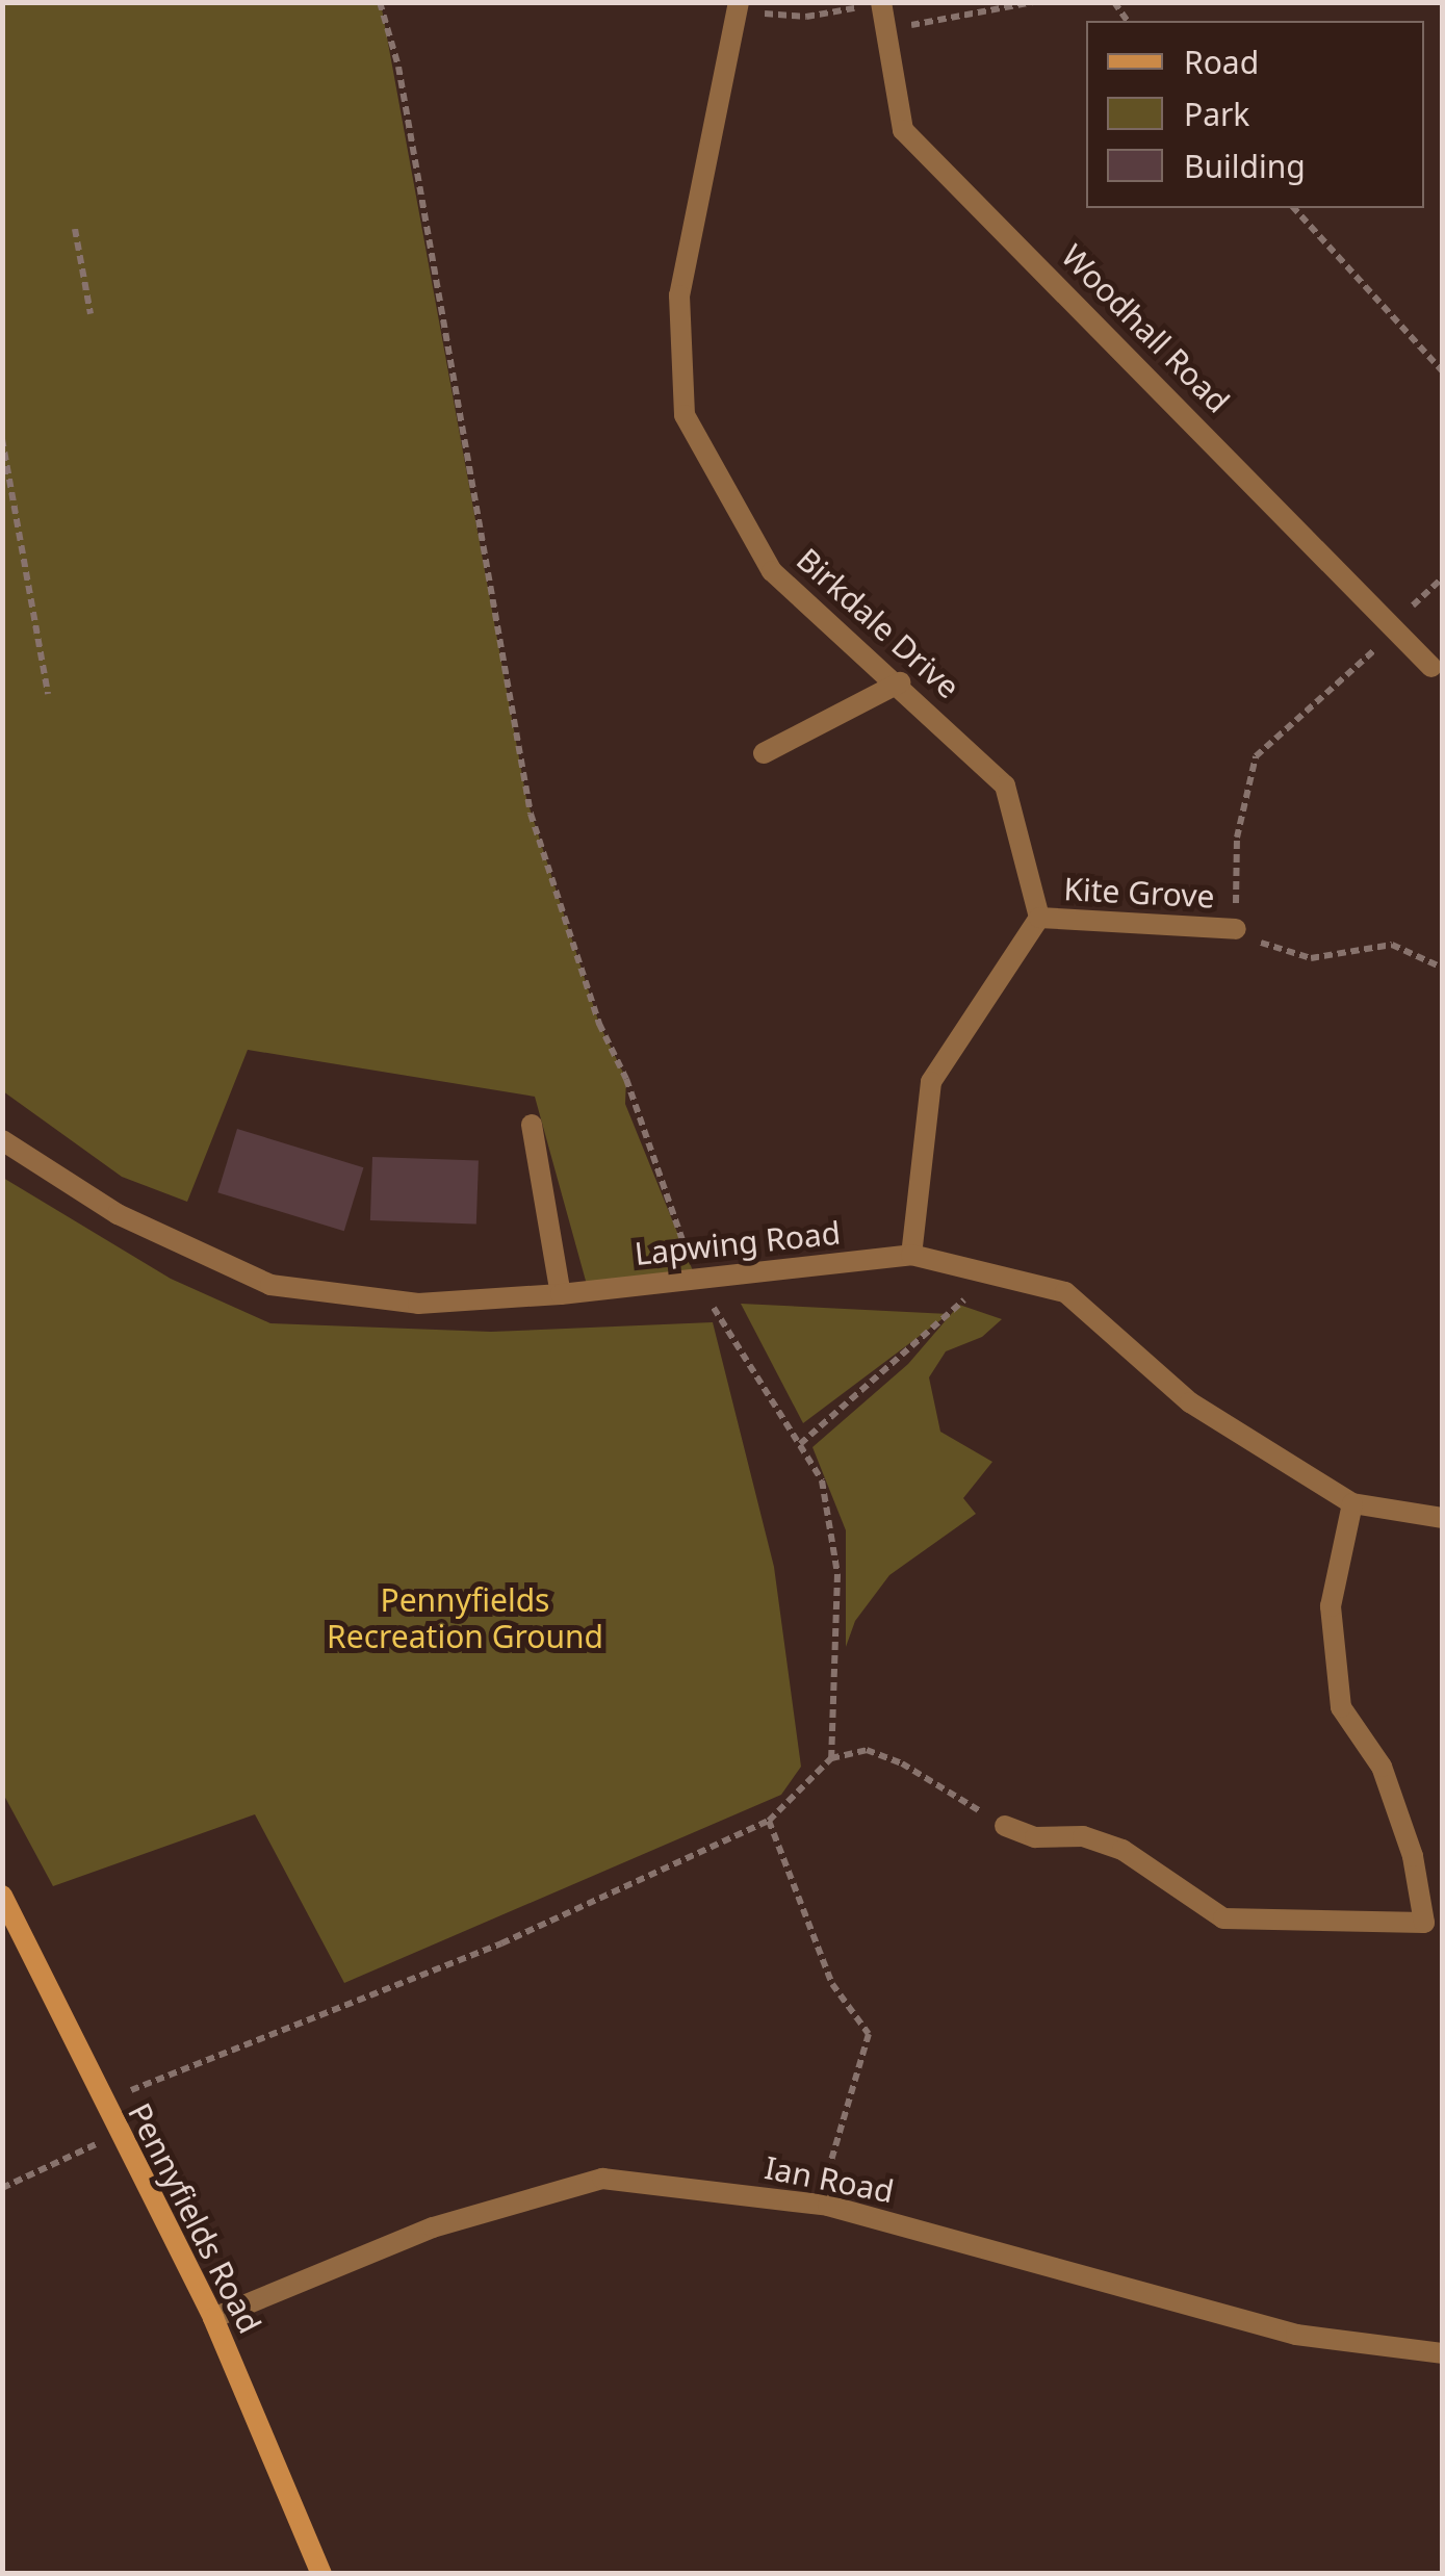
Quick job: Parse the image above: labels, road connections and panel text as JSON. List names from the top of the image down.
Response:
{
  "streets": {
    "street": [
      "Woodhall Road",
      "Birkdale Drive",
      "Kite Grove",
      "Lapwing Road",
      "Ian Road",
      "Pennyfields Road"
    ]
  },
  "crossings": [
    ["Birkdale Drive", "Kite Grove"],
    ["Ian Road", "Pennyfields Road"]
  ],
  "parks": ["Pennyfields Recreation Ground"],
  "legend": ["Road", "Park", "Building"]
}
